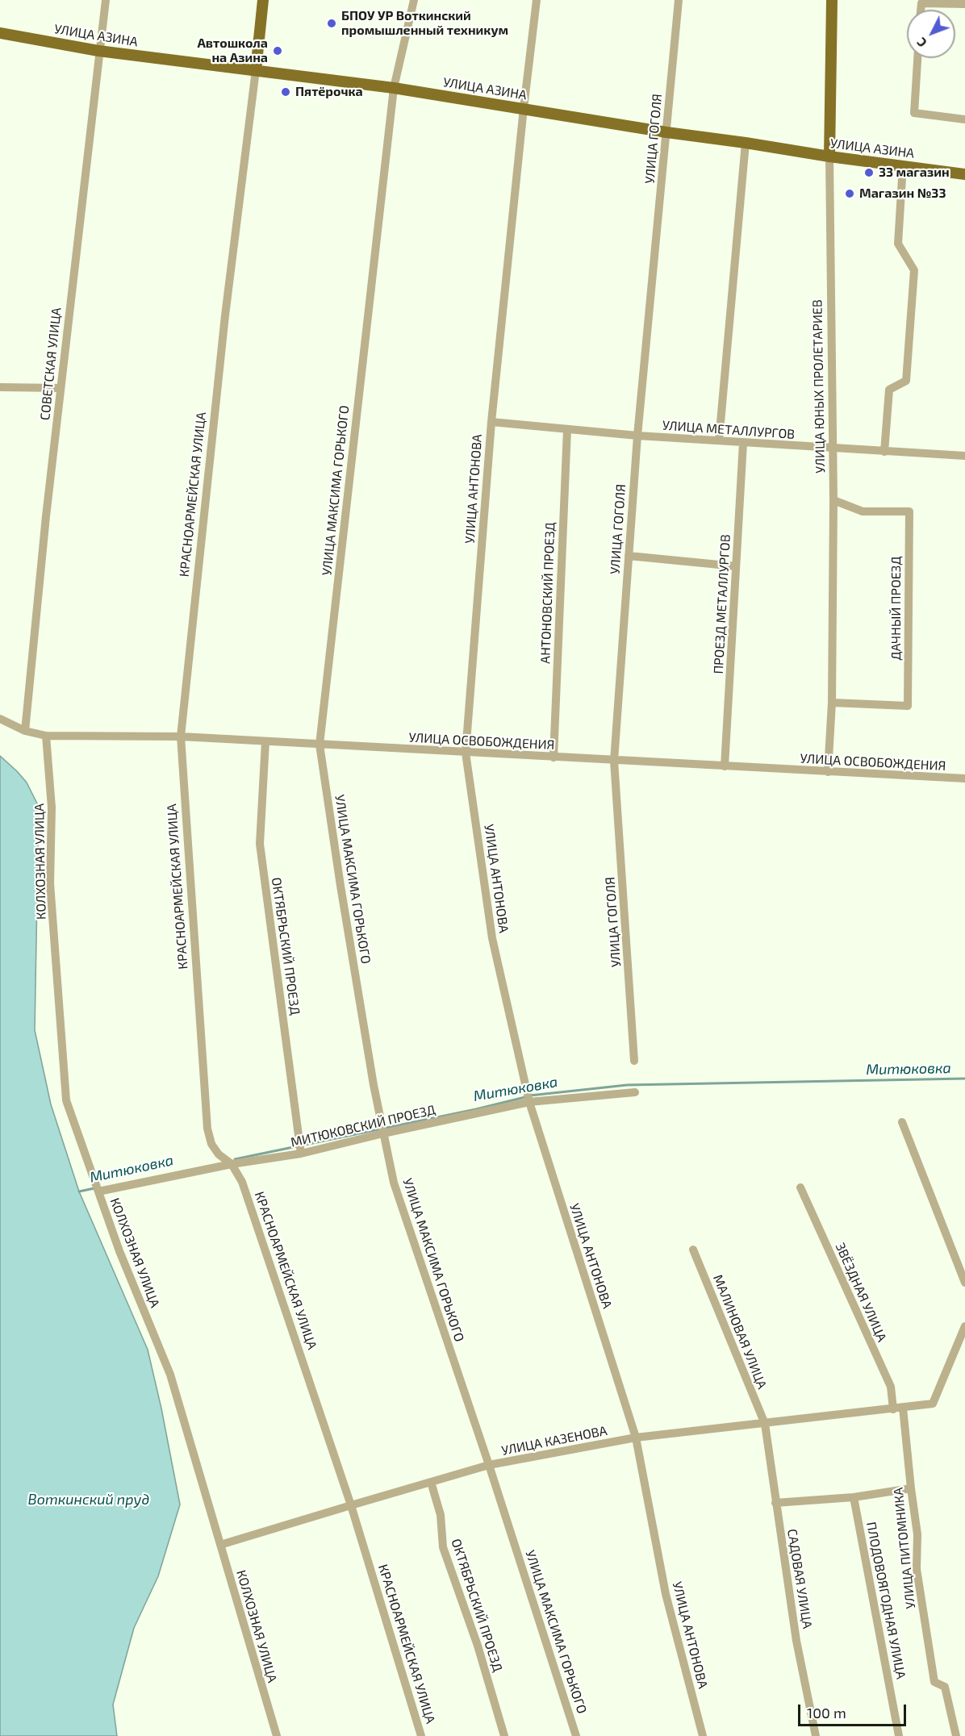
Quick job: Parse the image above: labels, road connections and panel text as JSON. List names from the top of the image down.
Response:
{
  "streets": {
    "main road": ["УЛИЦА АЗИНА", "УЛИЦА ЮНЫХ ПРОЛЕТАРИЕВ", "КРАСНОАРМЕЙСКАЯ УЛИЦА"],
    "street": [
      "УЛИЦА ГОГОЛЯ",
      "СОВЕТСКАЯ УЛИЦА",
      "УЛИЦА МЕТАЛЛУРГОВ",
      "УЛИЦА АНТОНОВА",
      "УЛИЦА МАКСИМА ГОРЬКОГО",
      "АНТОНОВСКИЙ ПРОЕЗД",
      "ПРОЕЗД МЕТАЛЛУРГОВ",
      "ДАЧНЫЙ ПРОЕЗД",
      "УЛИЦА ОСВОБОЖДЕНИЯ",
      "КОЛХОЗНАЯ УЛИЦА",
      "ОКТЯБРЬСКИЙ ПРОЕЗД",
      "МИТЮКОВСКИЙ ПРОЕЗД",
      "ЗВЁЗДНАЯ УЛИЦА",
      "МАЛИНОВАЯ УЛИЦА",
      "УЛИЦА КАЗЕНОВА",
      "УЛИЦА ПИТОМНИКА",
      "САДОВАЯ УЛИЦА",
      "ПЛОДОВОЯГОДНАЯ УЛИЦА"
    ]
  },
  "crossings": [
    ["УЛИЦА АЗИНА", "УЛИЦА ГОГОЛЯ"],
    ["УЛИЦА АЗИНА", "СОВЕТСКАЯ УЛИЦА"],
    ["УЛИЦА АЗИНА", "УЛИЦА ЮНЫХ ПРОЛЕТАРИЕВ"],
    ["УЛИЦА АЗИНА", "УЛИЦА АНТОНОВА"],
    ["УЛИЦА АЗИНА", "УЛИЦА МАКСИМА ГОРЬКОГО"],
    ["УЛИЦА АЗИНА", "КРАСНОАРМЕЙСКАЯ УЛИЦА"],
    ["УЛИЦА ГОГОЛЯ", "УЛИЦА МЕТАЛЛУРГОВ"],
    ["УЛИЦА ГОГОЛЯ", "УЛИЦА ОСВОБОЖДЕНИЯ"],
    ["СОВЕТСКАЯ УЛИЦА", "УЛИЦА ОСВОБОЖДЕНИЯ"],
    ["УЛИЦА ЮНЫХ ПРОЛЕТАРИЕВ", "УЛИЦА МЕТАЛЛУРГОВ"],
    ["УЛИЦА ЮНЫХ ПРОЛЕТАРИЕВ", "ДАЧНЫЙ ПРОЕЗД"],
    ["УЛИЦА ЮНЫХ ПРОЛЕТАРИЕВ", "УЛИЦА ОСВОБОЖДЕНИЯ"],
    ["УЛИЦА МЕТАЛЛУРГОВ", "УЛИЦА АНТОНОВА"],
    ["УЛИЦА МЕТАЛЛУРГОВ", "АНТОНОВСКИЙ ПРОЕЗД"],
    ["УЛИЦА МЕТАЛЛУРГОВ", "ПРОЕЗД МЕТАЛЛУРГОВ"],
    ["УЛИЦА АНТОНОВА", "УЛИЦА ОСВОБОЖДЕНИЯ"],
    ["УЛИЦА АНТОНОВА", "МИТЮКОВСКИЙ ПРОЕЗД"],
    ["УЛИЦА АНТОНОВА", "УЛИЦА КАЗЕНОВА"],
    ["УЛИЦА МАКСИМА ГОРЬКОГО", "УЛИЦА ОСВОБОЖДЕНИЯ"],
    ["УЛИЦА МАКСИМА ГОРЬКОГО", "МИТЮКОВСКИЙ ПРОЕЗД"],
    ["УЛИЦА МАКСИМА ГОРЬКОГО", "УЛИЦА КАЗЕНОВА"],
    ["КРАСНОАРМЕЙСКАЯ УЛИЦА", "УЛИЦА ОСВОБОЖДЕНИЯ"],
    ["КРАСНОАРМЕЙСКАЯ УЛИЦА", "МИТЮКОВСКИЙ ПРОЕЗД"],
    ["КРАСНОАРМЕЙСКАЯ УЛИЦА", "УЛИЦА КАЗЕНОВА"],
    ["АНТОНОВСКИЙ ПРОЕЗД", "УЛИЦА ОСВОБОЖДЕНИЯ"],
    ["ПРОЕЗД МЕТАЛЛУРГОВ", "УЛИЦА ОСВОБОЖДЕНИЯ"],
    ["УЛИЦА ОСВОБОЖДЕНИЯ", "КОЛХОЗНАЯ УЛИЦА"],
    ["УЛИЦА ОСВОБОЖДЕНИЯ", "ОКТЯБРЬСКИЙ ПРОЕЗД"],
    ["КОЛХОЗНАЯ УЛИЦА", "МИТЮКОВСКИЙ ПРОЕЗД"],
    ["КОЛХОЗНАЯ УЛИЦА", "УЛИЦА КАЗЕНОВА"],
    ["ОКТЯБРЬСКИЙ ПРОЕЗД", "МИТЮКОВСКИЙ ПРОЕЗД"],
    ["ОКТЯБРЬСКИЙ ПРОЕЗД", "УЛИЦА КАЗЕНОВА"],
    ["ЗВЁЗДНАЯ УЛИЦА", "УЛИЦА КАЗЕНОВА"],
    ["МАЛИНОВАЯ УЛИЦА", "УЛИЦА КАЗЕНОВА"],
    ["МАЛИНОВАЯ УЛИЦА", "САДОВАЯ УЛИЦА"],
    ["УЛИЦА КАЗЕНОВА", "УЛИЦА ПИТОМНИКА"],
    ["УЛИЦА КАЗЕНОВА", "САДОВАЯ УЛИЦА"]
  ],
  "water": ["Митюковка", "Воткинский пруд"],
  "places": [
    "БПОУ УР Воткинский промышленный техникум",
    "Автошкола на Азина",
    "Пятёрочка",
    "33 магазин",
    "Магазин №33"
  ],
  "scale_bar": "100 m",
  "north": "bottom left"
}
